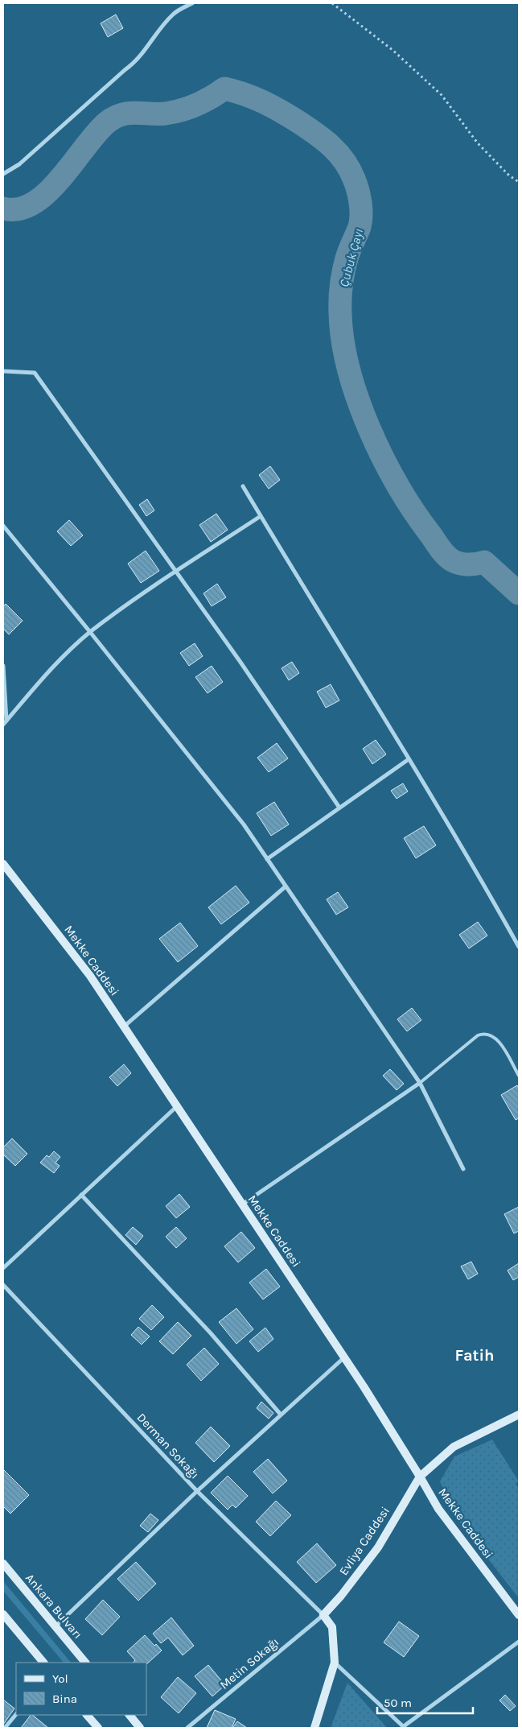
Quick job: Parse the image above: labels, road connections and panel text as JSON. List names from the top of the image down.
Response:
{
  "streets": {
    "street": [
      "Mekke Caddesi",
      "Derman Sokağı",
      "Evliya Caddesi",
      "Ankara Bulvarı",
      "Metin Sokağı"
    ]
  },
  "crossings": [
    ["Mekke Caddesi", "Evliya Caddesi"],
    ["Derman Sokağı", "Evliya Caddesi"],
    ["Derman Sokağı", "Metin Sokağı"],
    ["Evliya Caddesi", "Metin Sokağı"]
  ],
  "districts": ["Fatih"],
  "water": ["Çubuk Çayı"],
  "legend": ["Yol", "Bina"],
  "scale_bar": "50 m"
}
